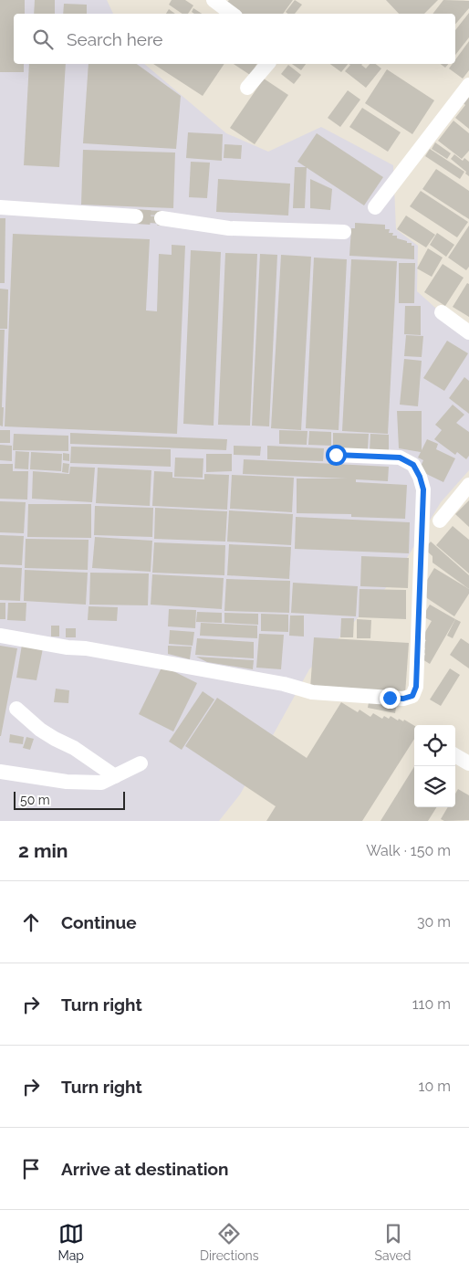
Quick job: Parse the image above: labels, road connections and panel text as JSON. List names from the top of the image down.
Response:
{
  "scale_bar": "50 m",
  "page": {
    "search": "Search here",
    "scale": "50 m",
    "heading": ["2 min", "Walk · 150 m"],
    "list": [
      ["Continue", "30 m"],
      ["Turn right", "110 m"],
      ["Turn right", "10 m"],
      "Arrive at destination"
    ],
    "nav": ["Map", "Directions", "Saved"]
  }
}
